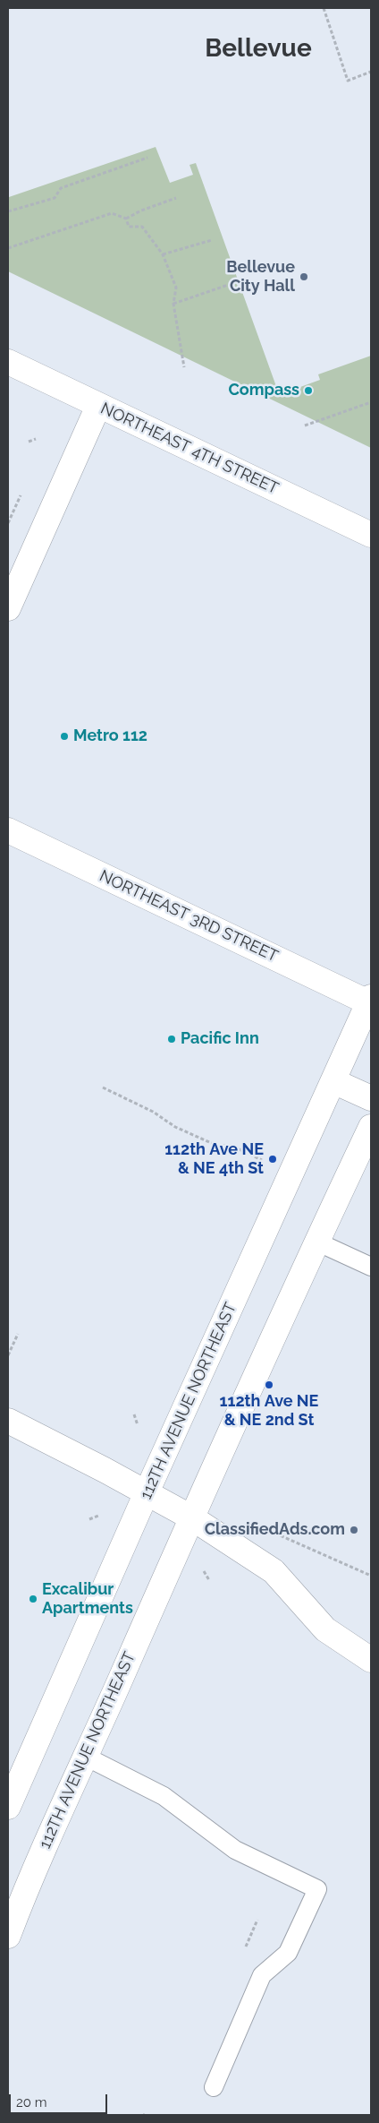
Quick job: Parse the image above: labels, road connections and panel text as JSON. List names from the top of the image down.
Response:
{
  "streets": {
    "main road": ["NORTHEAST 4TH STREET", "NORTHEAST 3RD STREET", "112TH AVENUE NORTHEAST"]
  },
  "crossings": [
    ["NORTHEAST 3RD STREET", "112TH AVENUE NORTHEAST"]
  ],
  "districts": ["Bellevue"],
  "places": [
    "Bellevue City Hall",
    "Compass",
    "Metro 112",
    "Pacific Inn",
    "112th Ave NE & NE 4th St",
    "112th Ave NE & NE 2nd St",
    "ClassifiedAds.com",
    "Excalibur Apartments"
  ],
  "scale_bar": "20 m"
}
